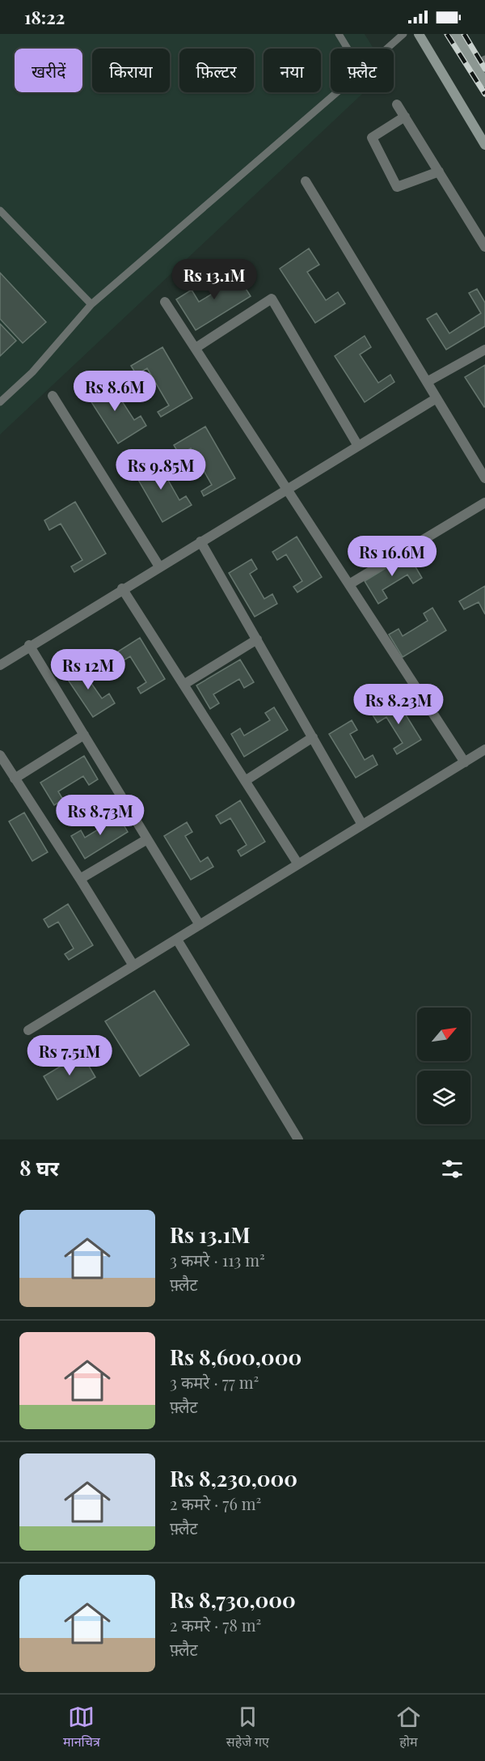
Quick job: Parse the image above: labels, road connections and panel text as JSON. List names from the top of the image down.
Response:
{
  "north": "top right",
  "page": {
    "status": "18:22",
    "chip": [
      "खरीदें",
      "किराया",
      "फ़िल्टर",
      "नया",
      "फ़्लैट"
    ],
    "price": [
      "Rs 13.1M",
      "Rs 8.6M",
      "Rs 9.85M",
      "Rs 16.6M",
      "Rs 12M",
      "Rs 8.23M",
      "Rs 8.73M",
      "Rs 7.51M"
    ],
    "heading": "8 घर",
    "list": [
      {
        "name": "Rs 13.1M",
        "note": "3 कमरे · 113 m² · फ़्लैट"
      },
      {
        "name": "Rs 8,600,000",
        "note": "3 कमरे · 77 m² · फ़्लैट"
      },
      {
        "name": "Rs 8,230,000",
        "note": "2 कमरे · 76 m² · फ़्लैट"
      },
      {
        "name": "Rs 8,730,000",
        "note": "2 कमरे · 78 m² · फ़्लैट"
      }
    ],
    "tabs": ["मानचित्र", "सहेजे गए", "होम"]
  }
}
